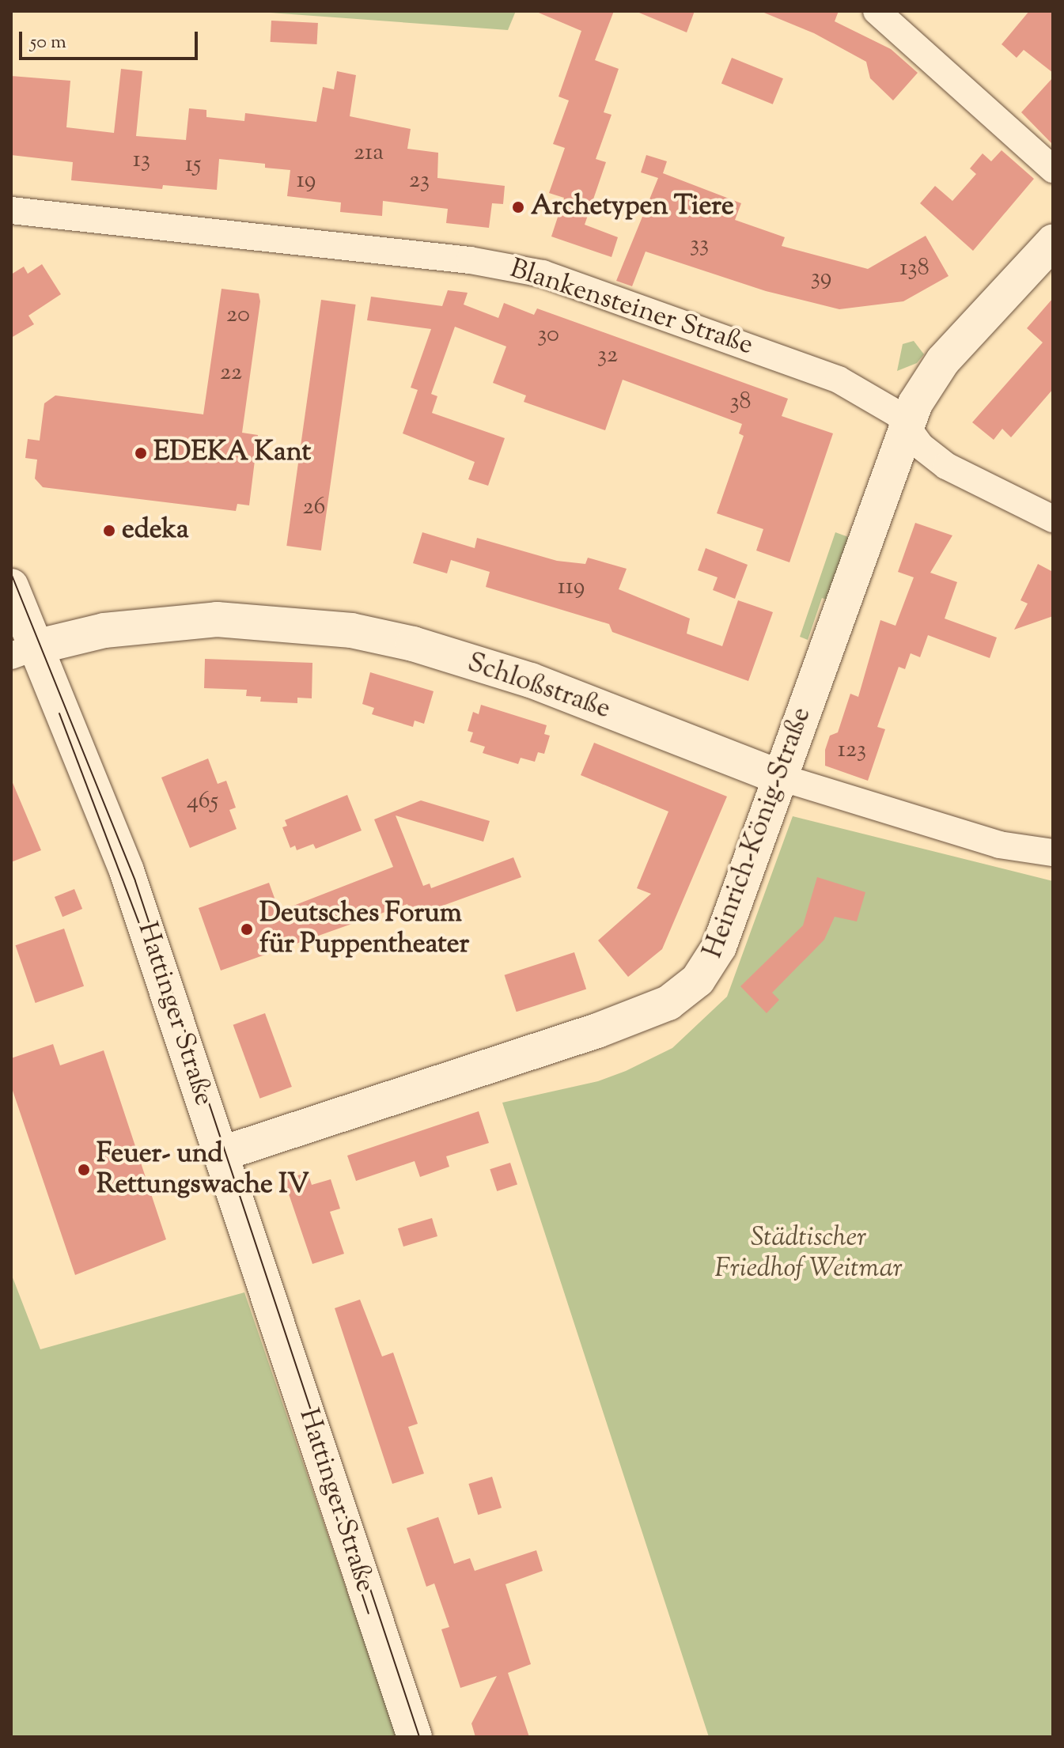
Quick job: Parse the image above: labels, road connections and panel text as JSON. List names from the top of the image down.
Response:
{
  "streets": {
    "main road": ["Schloßstraße", "Heinrich-König-Straße", "Hattinger Straße"],
    "street": ["Blankensteiner Straße"]
  },
  "crossings": [
    ["Blankensteiner Straße", "Heinrich-König-Straße"],
    ["Schloßstraße", "Heinrich-König-Straße"],
    ["Schloßstraße", "Hattinger Straße"],
    ["Heinrich-König-Straße", "Hattinger Straße"]
  ],
  "parks": ["Städtischer Friedhof Weitmar"],
  "places": [
    "Archetypen Tiere",
    "EDEKA Kant",
    "edeka",
    "Deutsches Forum für Puppentheater",
    "Feuer- und Rettungswache IV"
  ],
  "house_numbers": [
    "21a",
    "13",
    "15",
    "19",
    "23",
    "33",
    "138",
    "39",
    "20",
    "30",
    "32",
    "22",
    "38",
    "26",
    "119",
    "123",
    "465"
  ],
  "scale_bar": "50 m"
}
